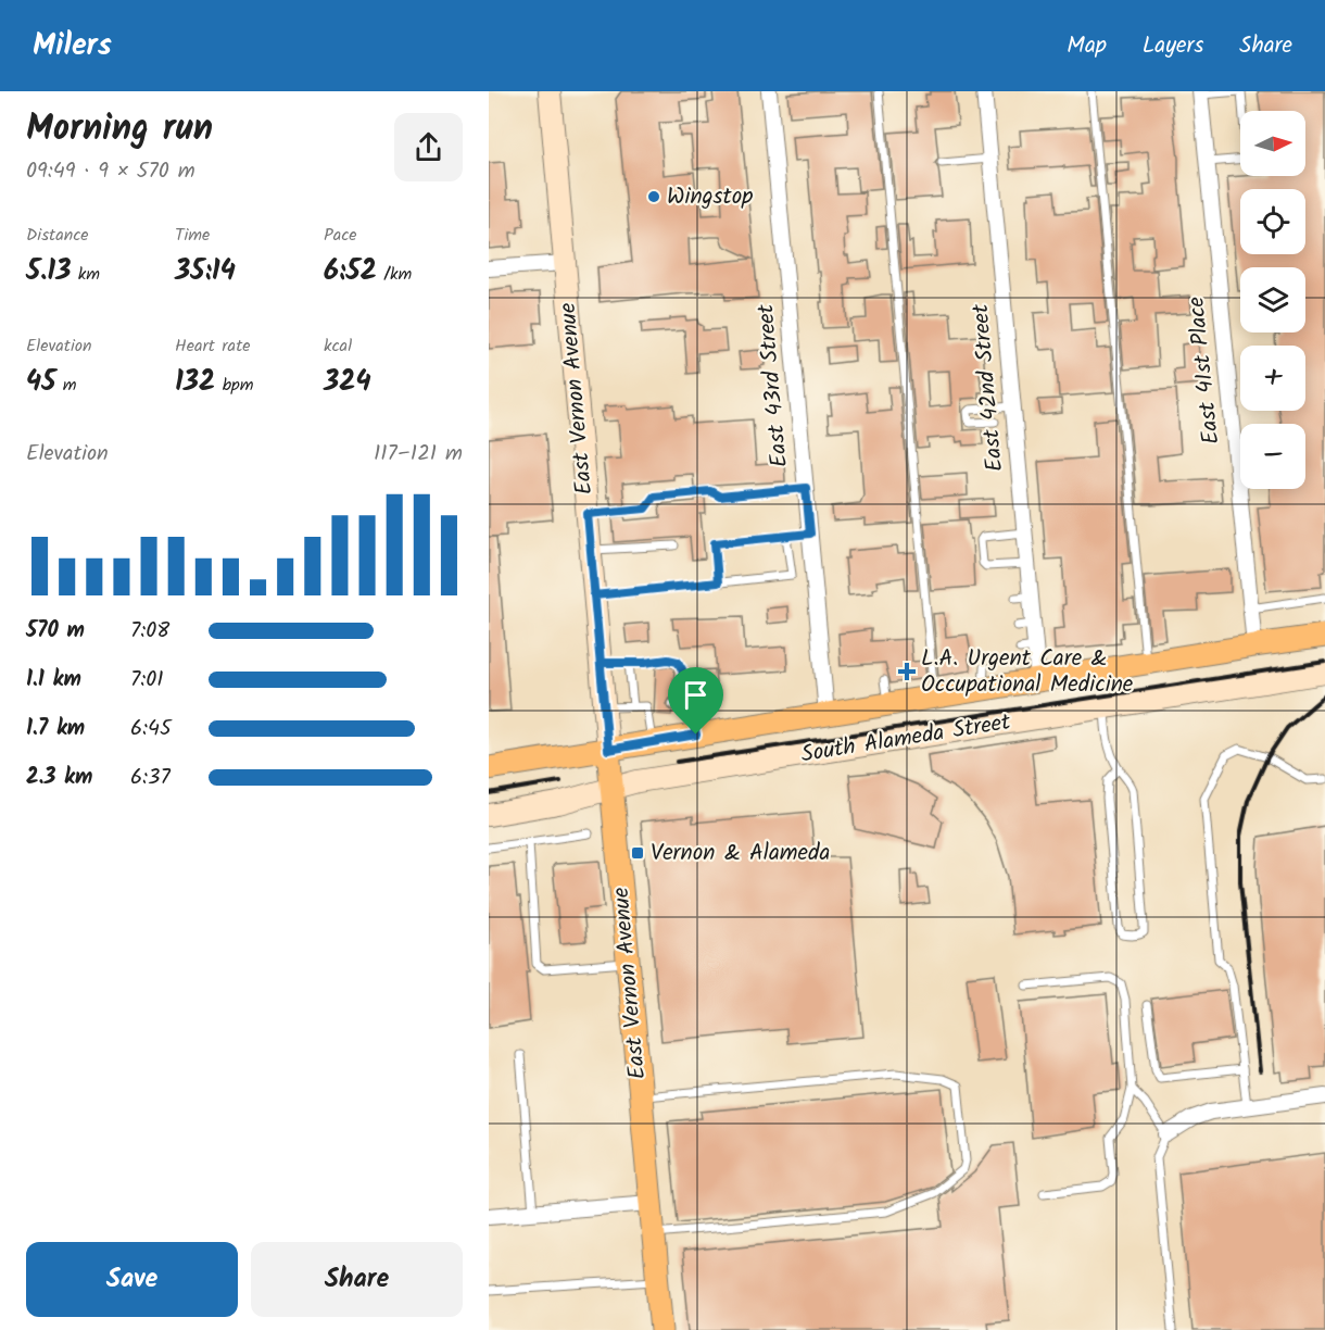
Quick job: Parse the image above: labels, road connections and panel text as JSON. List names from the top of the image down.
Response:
{
  "streets": {
    "main road": ["East Vernon Avenue", "South Alameda Street"],
    "street": ["East 41st Place", "East 43rd Street", "East 42nd Street"]
  },
  "crossings": [
    ["East 41st Place", "South Alameda Street"],
    ["East 43rd Street", "South Alameda Street"],
    ["East 42nd Street", "South Alameda Street"],
    ["East Vernon Avenue", "South Alameda Street"]
  ],
  "places": {
    "other": ["Wingstop"],
    "health": ["L.A. Urgent Care & Occupational Medicine"],
    "transit": ["Vernon & Alameda"]
  },
  "north": "right",
  "page": {
    "header": "Milers",
    "nav": ["Map", "Layers", "Share"],
    "heading": ["Morning run", "09:49 · 9 × 570 m"],
    "map_buttons": ["+", "−"],
    "stats": [
      ["Distance", "5.13 km"],
      ["Time", "35:14"],
      ["Pace", "6:52 /km"],
      ["Elevation", "45 m"],
      ["Heart rate", "132 bpm"],
      ["kcal", "324"]
    ],
    "chart": ["Elevation", "117–121 m"],
    "list": [
      {
        "name": "570 m",
        "note": "7:08"
      },
      {
        "name": "1.1 km",
        "note": "7:01"
      },
      {
        "name": "1.7 km",
        "note": "6:45"
      },
      {
        "name": "2.3 km",
        "note": "6:37"
      }
    ],
    "buttons": ["Save", "Share"]
  }
}
